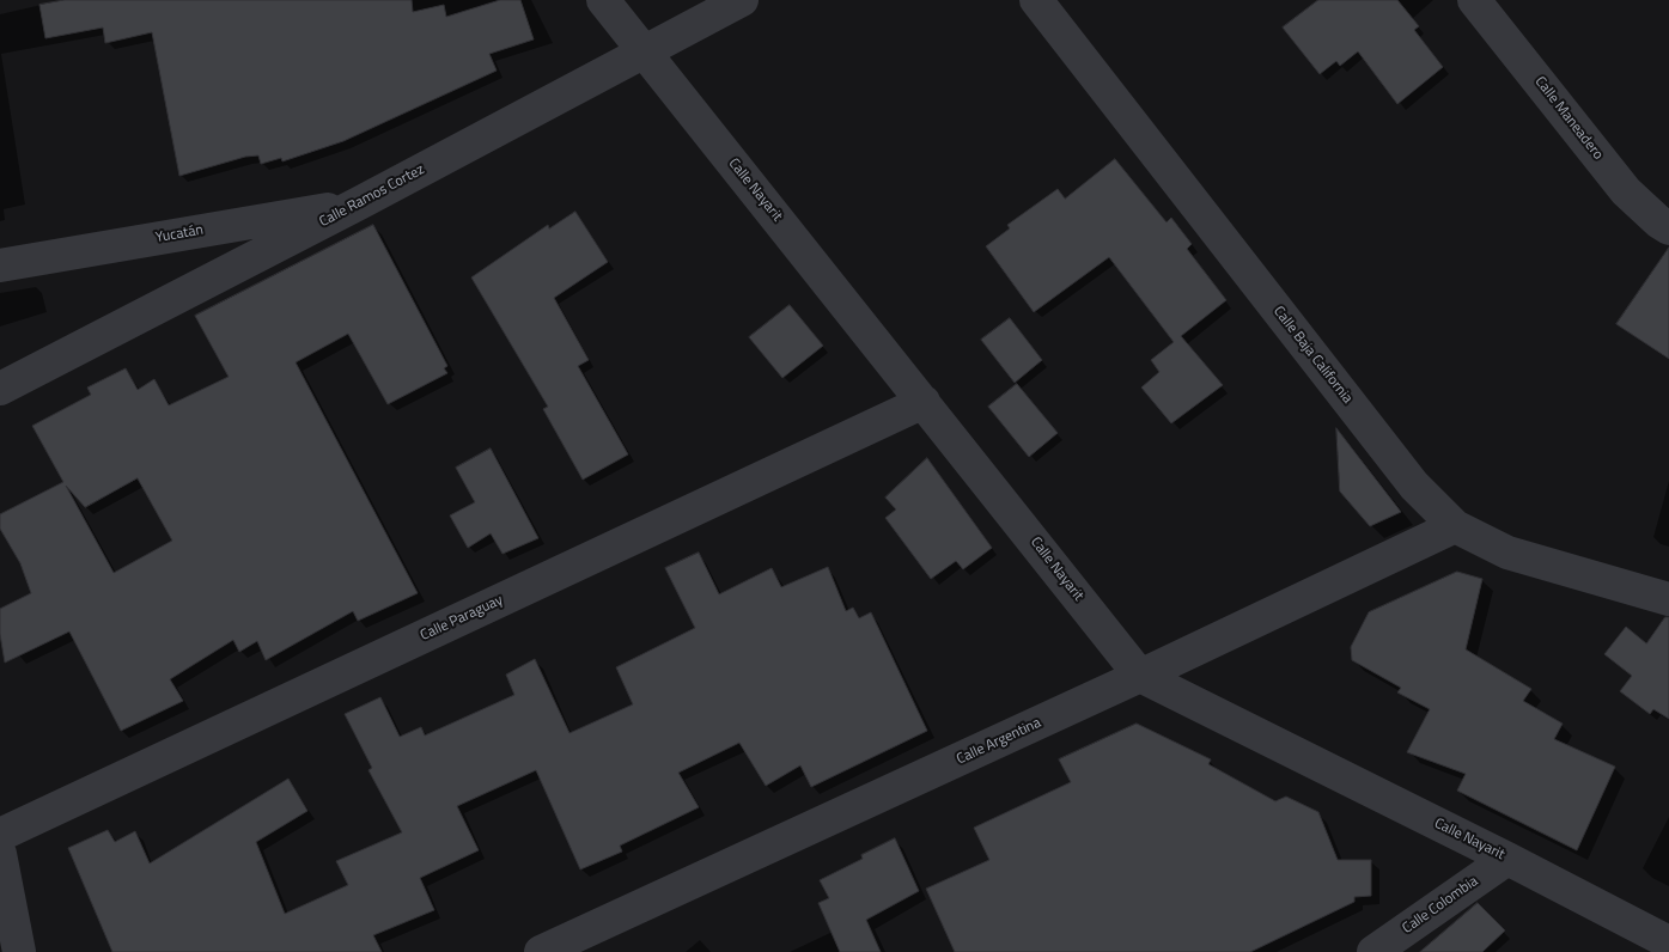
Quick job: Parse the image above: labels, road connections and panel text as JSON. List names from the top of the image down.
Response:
{
  "streets": {
    "street": [
      "Calle Maneadero",
      "Calle Nayarit",
      "Calle Ramos Cortez",
      "Yucatán",
      "Calle Baja California",
      "Calle Paraguay",
      "Calle Argentina",
      "Calle Colombia"
    ]
  },
  "crossings": [
    ["Calle Nayarit", "Calle Ramos Cortez"],
    ["Calle Nayarit", "Calle Paraguay"],
    ["Calle Nayarit", "Calle Argentina"],
    ["Calle Nayarit", "Calle Colombia"],
    ["Calle Ramos Cortez", "Yucatán"],
    ["Calle Baja California", "Calle Argentina"]
  ]
}
